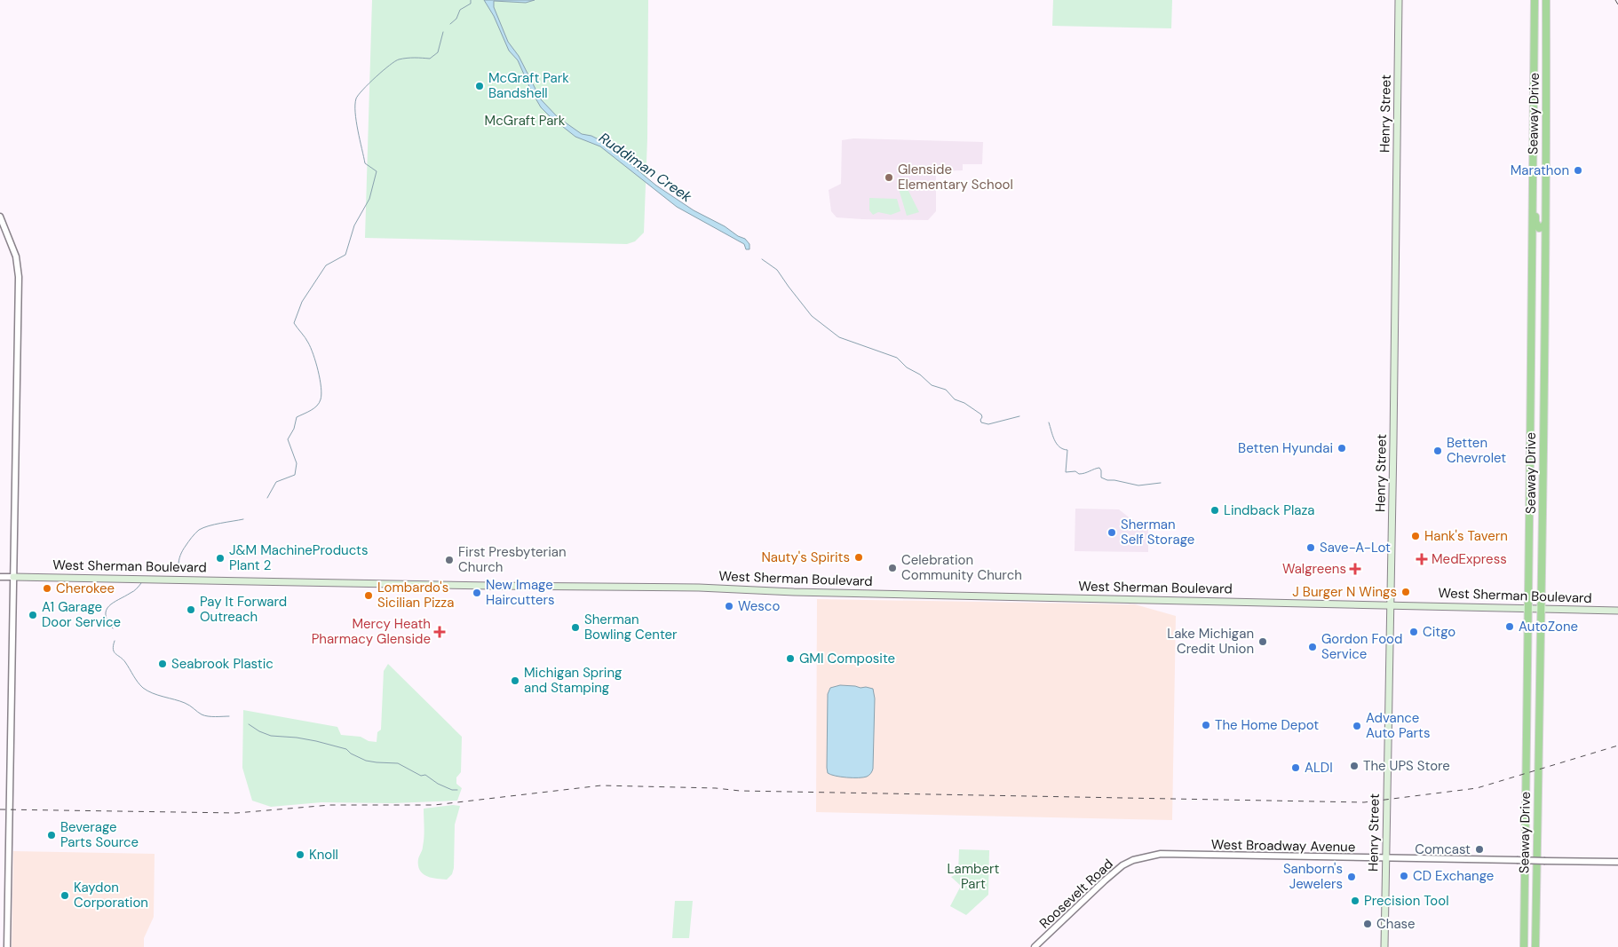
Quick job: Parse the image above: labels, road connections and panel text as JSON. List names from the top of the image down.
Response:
{
  "streets": {
    "highway": ["Seaway Drive"],
    "main road": ["Henry Street", "West Sherman Boulevard"],
    "street": ["West Broadway Avenue", "Roosevelt Road"]
  },
  "crossings": [
    ["Henry Street", "West Sherman Boulevard"],
    ["Henry Street", "West Broadway Avenue"],
    ["Seaway Drive", "West Sherman Boulevard"],
    ["West Broadway Avenue", "Roosevelt Road"]
  ],
  "water": ["Ruddiman Creek"],
  "parks": ["McGraft Park", "Lambert Part"],
  "places": {
    "other": [
      "McGraft Park Bandshell",
      "Marathon",
      "Glenside Elementary School",
      "Betten Hyundai",
      "Betten Chevrolet",
      "Lindback Plaza",
      "Sherman Self Storage",
      "Hank's Tavern",
      "Save-A-Lot",
      "Nauty's Spirits",
      "J&M MachineProducts Plant 2",
      "First Presbyterian Church",
      "Celebration Community Church",
      "Cherokee",
      "J Burger N Wings",
      "New Image Haircutters",
      "Lombardo's Sicilian Pizza",
      "Wesco",
      "Pay It Forward Outreach",
      "A1 Garage Door Service",
      "AutoZone",
      "Sherman Bowling Center",
      "Citgo",
      "Lake Michigan Credit Union",
      "Gordon Food Service",
      "GMI Composite",
      "Seabrook Plastic",
      "Michigan Spring and Stamping",
      "The Home Depot",
      "Advance Auto Parts",
      "The UPS Store",
      "ALDI",
      "Beverage Parts Source",
      "Comcast",
      "Knoll",
      "CD Exchange",
      "Sanborn's Jewelers",
      "Kaydon Corporation",
      "Precision Tool",
      "Chase"
    ],
    "health": ["MedExpress", "Walgreens", "Mercy Heath Pharmacy Glenside"]
  }
}
